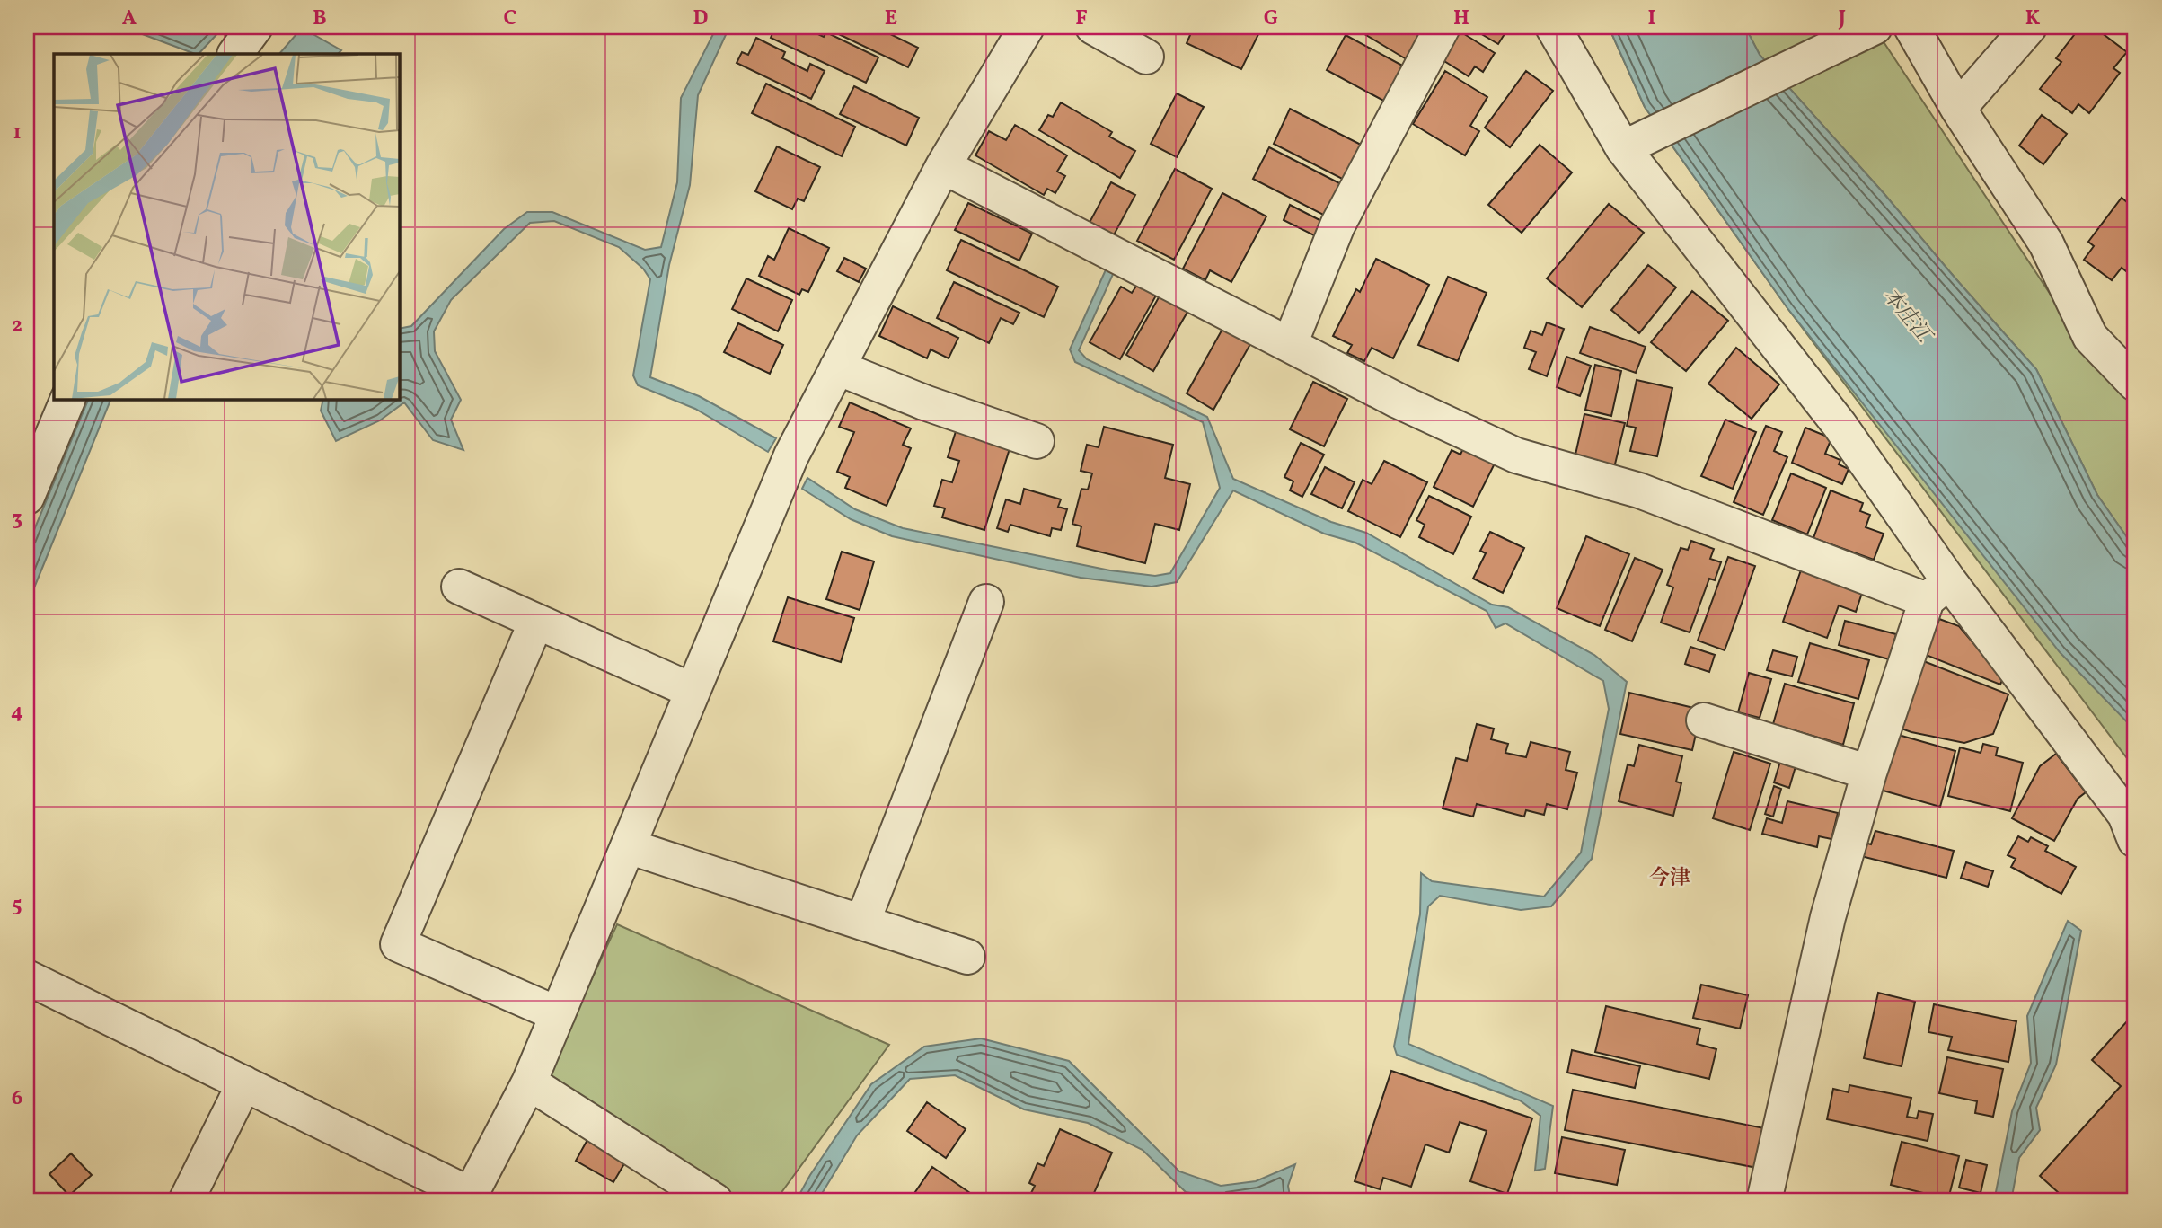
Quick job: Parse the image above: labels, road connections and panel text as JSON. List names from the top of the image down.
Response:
{
  "districts": ["今津"],
  "water": ["本庄江"],
  "grid": {
    "columns": [
      "A",
      "B",
      "C",
      "D",
      "E",
      "F",
      "G",
      "H",
      "I",
      "J",
      "K"
    ],
    "rows": [
      "1",
      "2",
      "3",
      "4",
      "5",
      "6"
    ]
  }
}
